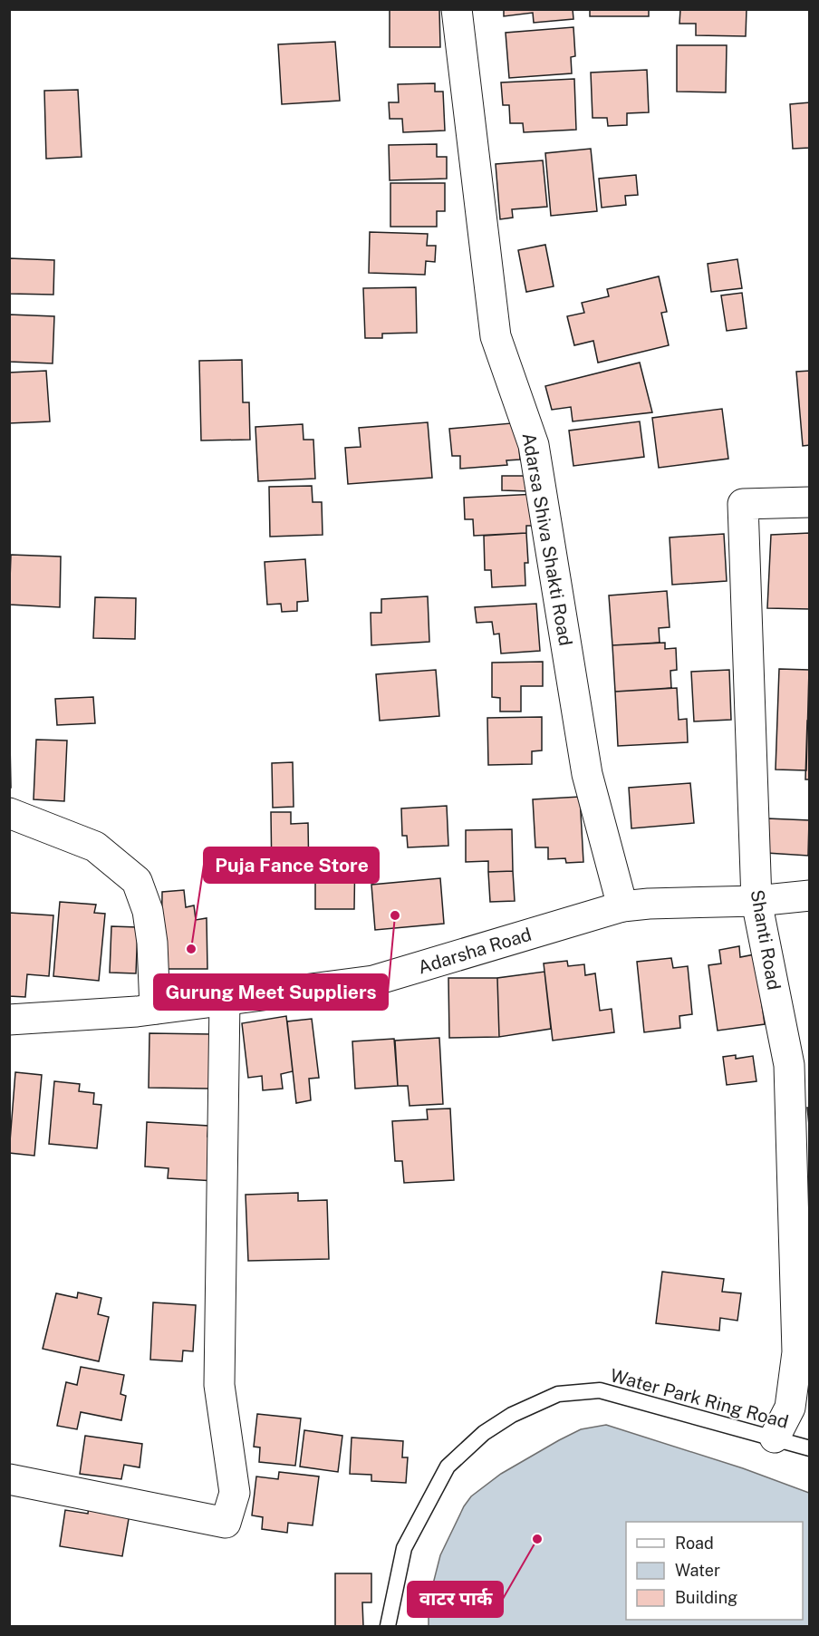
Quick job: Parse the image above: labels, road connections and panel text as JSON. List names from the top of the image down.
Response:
{
  "streets": {
    "street": ["Adarsa Shiva Shakti Road", "Shanti Road", "Adarsha Road"],
    "lane": ["Water Park Ring Road"]
  },
  "crossings": [
    ["Adarsa Shiva Shakti Road", "Adarsha Road"],
    ["Shanti Road", "Adarsha Road"],
    ["Shanti Road", "Water Park Ring Road"]
  ],
  "places": ["Gurung Meet Suppliers", "Puja Fance Store", "वाटर पार्क"],
  "legend": ["Road", "Water", "Building"]
}
